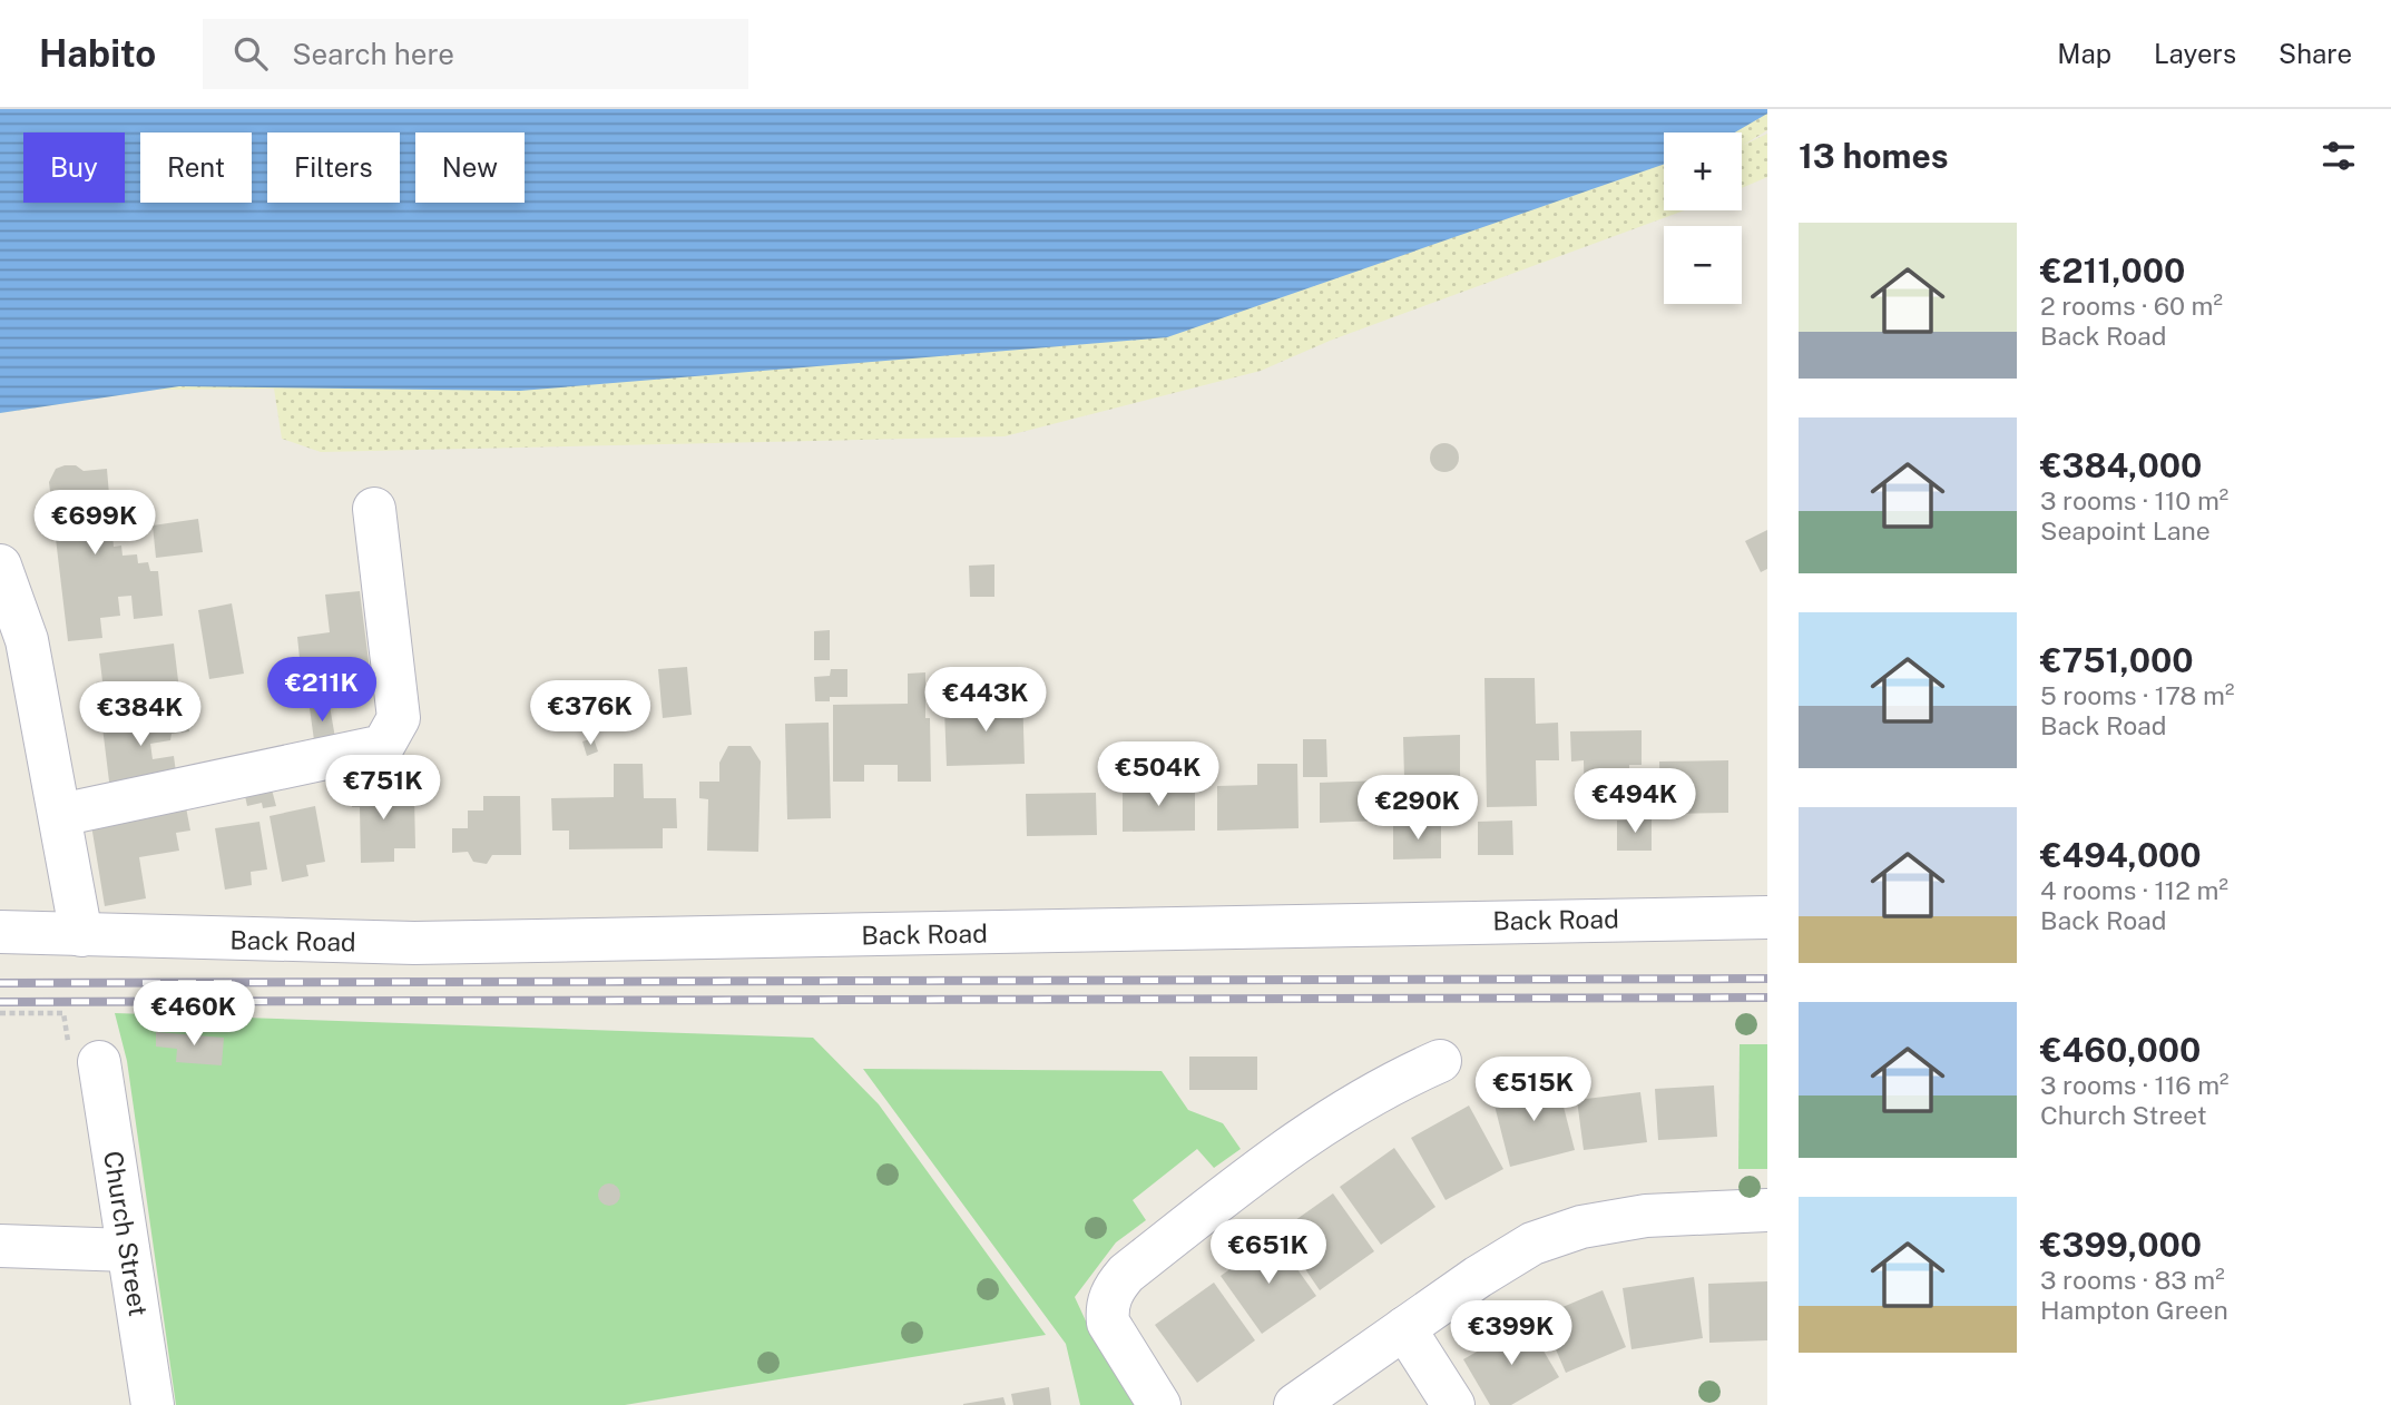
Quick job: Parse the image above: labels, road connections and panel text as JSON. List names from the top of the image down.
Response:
{
  "streets": {
    "street": ["Back Road", "Church Street"]
  },
  "page": {
    "header": "Habito",
    "search": "Search here",
    "nav": ["Map", "Layers", "Share"],
    "heading": "13 homes",
    "map_buttons": ["+", "−"],
    "chip": [
      "Buy",
      "Rent",
      "Filters",
      "New"
    ],
    "list": [
      {
        "name": "€211,000",
        "note": "2 rooms · 60 m² · Back Road"
      },
      {
        "name": "€384,000",
        "note": "3 rooms · 110 m² · Seapoint Lane"
      },
      {
        "name": "€751,000",
        "note": "5 rooms · 178 m² · Back Road"
      },
      {
        "name": "€494,000",
        "note": "4 rooms · 112 m² · Back Road"
      },
      {
        "name": "€460,000",
        "note": "3 rooms · 116 m² · Church Street"
      },
      {
        "name": "€399,000",
        "note": "3 rooms · 83 m² · Hampton Green"
      }
    ],
    "price": [
      "€699K",
      "€211K",
      "€443K",
      "€376K",
      "€384K",
      "€504K",
      "€751K",
      "€494K",
      "€290K",
      "€460K",
      "€515K",
      "€651K",
      "€399K"
    ]
  }
}
